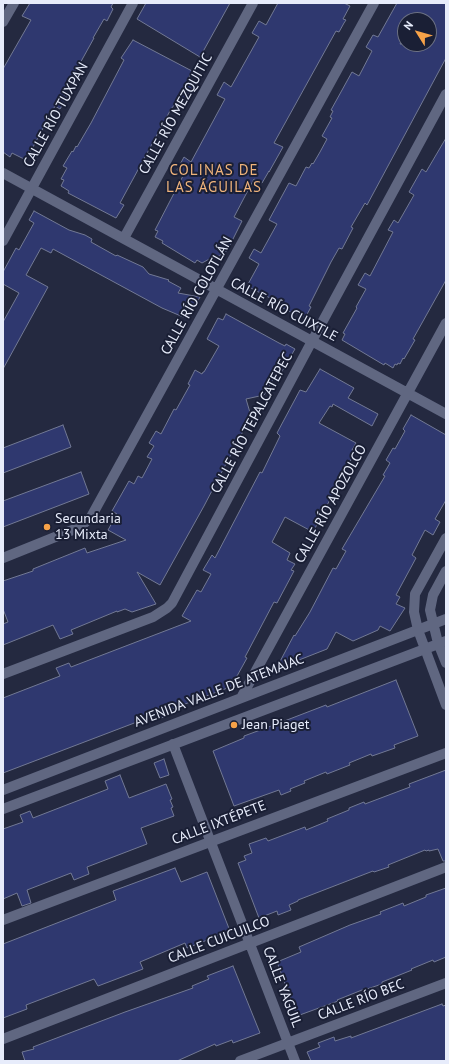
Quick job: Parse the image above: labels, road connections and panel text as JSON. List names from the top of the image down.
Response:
{
  "streets": {
    "street": [
      "CALLE RÍO MEZQUITIC",
      "CALLE RÍO TUXPAN",
      "CALLE RÍO COLOTLÁN",
      "CALLE RÍO CUIXTLE",
      "CALLE RÍO TEPALCATEPEC",
      "CALLE RÍO APOZOLCO",
      "AVENIDA VALLE DE ATEMAJAC",
      "CALLE IXTÉPETE",
      "CALLE CUICUILCO",
      "CALLE YAGUIL",
      "CALLE RÍO BEC"
    ]
  },
  "crossings": [
    ["CALLE RÍO MEZQUITIC", "CALLE RÍO CUIXTLE"],
    ["CALLE RÍO TUXPAN", "CALLE RÍO CUIXTLE"],
    ["CALLE RÍO COLOTLÁN", "CALLE RÍO CUIXTLE"],
    ["CALLE RÍO CUIXTLE", "CALLE RÍO TEPALCATEPEC"],
    ["CALLE RÍO CUIXTLE", "CALLE RÍO APOZOLCO"],
    ["CALLE RÍO APOZOLCO", "AVENIDA VALLE DE ATEMAJAC"],
    ["CALLE IXTÉPETE", "CALLE YAGUIL"],
    ["CALLE CUICUILCO", "CALLE YAGUIL"],
    ["CALLE YAGUIL", "CALLE RÍO BEC"]
  ],
  "districts": ["COLINAS DE LAS ÁGUILAS"],
  "places": ["Secundaria 13 Mixta", "Jean Piaget"],
  "north": "top left"
}
